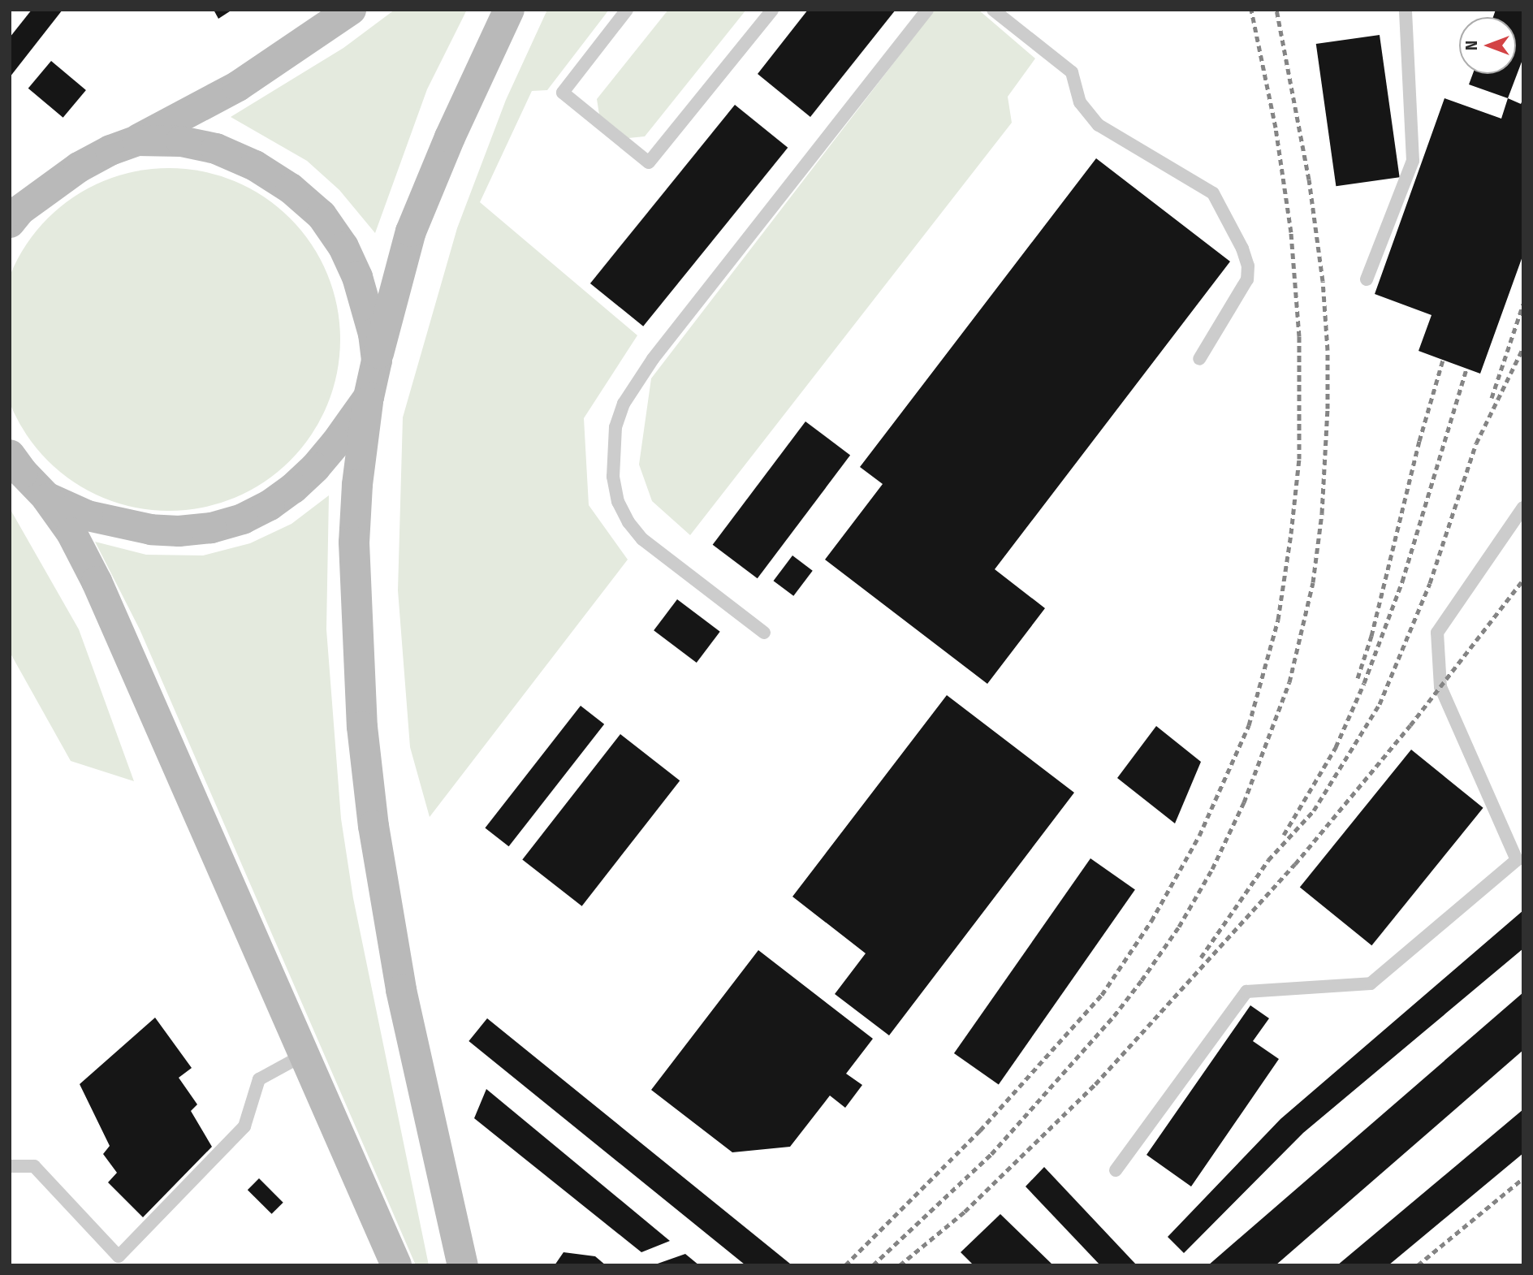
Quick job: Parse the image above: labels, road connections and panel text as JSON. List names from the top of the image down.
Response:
{
  "north": "left"
}
